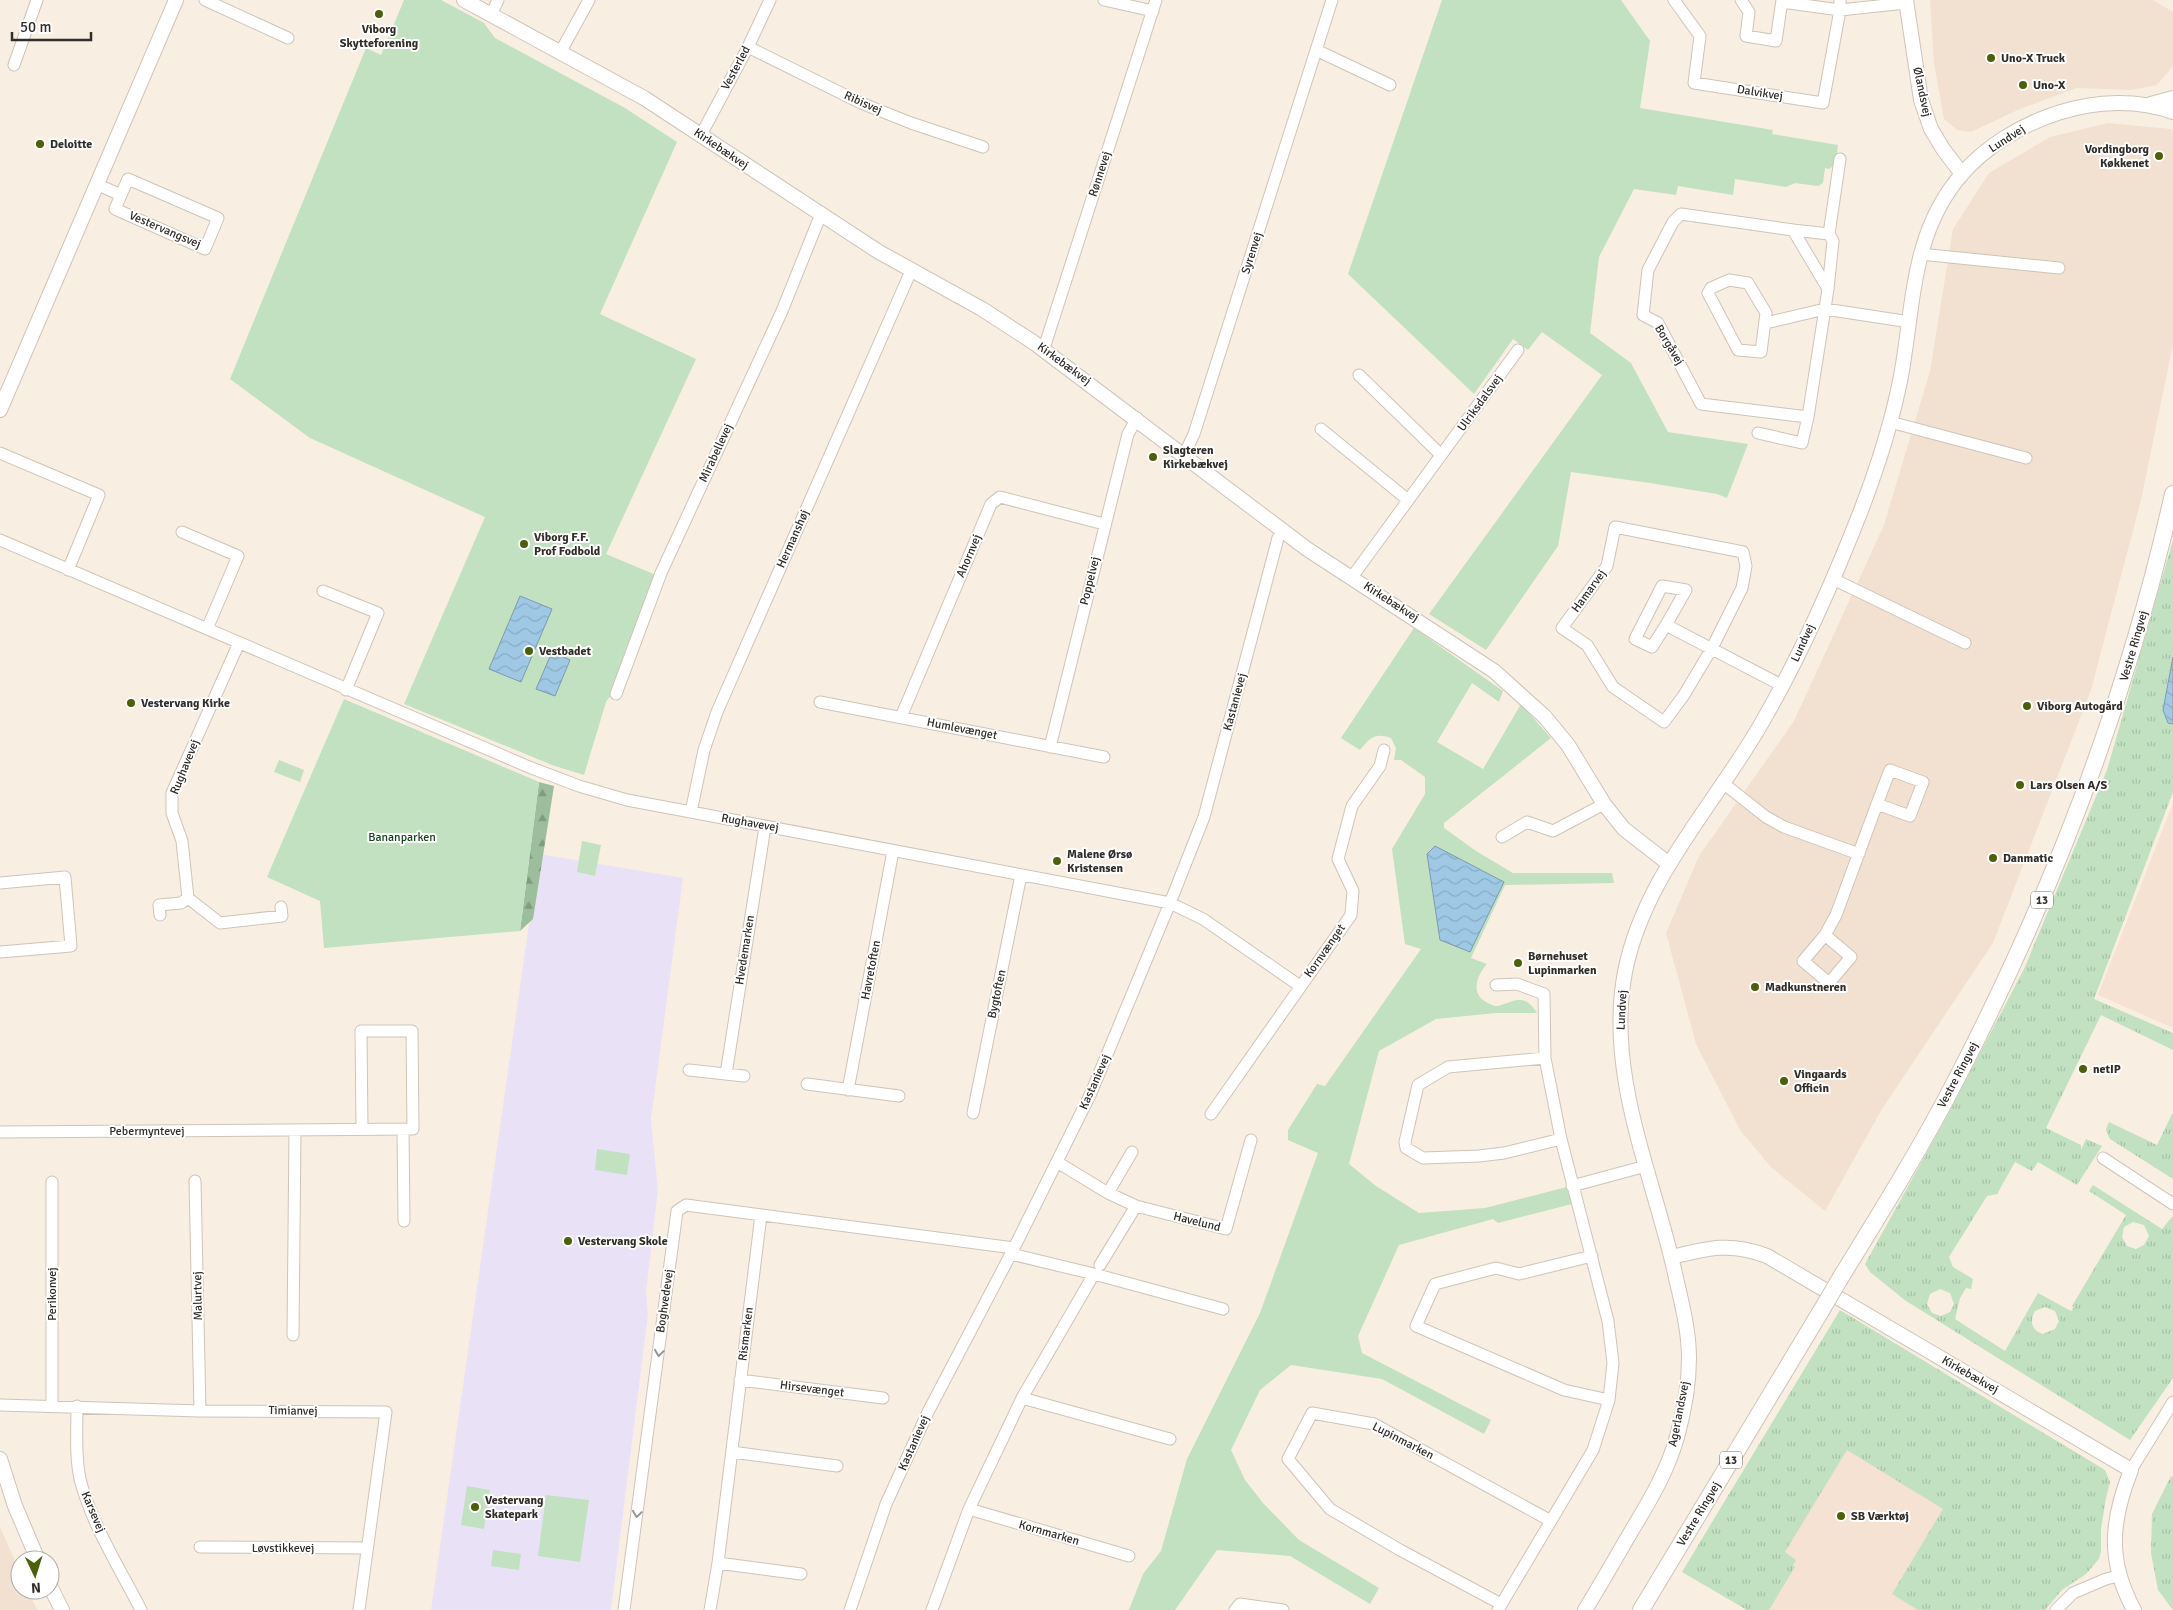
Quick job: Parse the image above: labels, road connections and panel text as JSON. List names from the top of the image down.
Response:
{
  "streets": {
    "main road": ["Vestre Ringvej", "13"],
    "street": [
      "Vesterled",
      "Ølandsvej",
      "Dalvikvej",
      "Ribisvej",
      "Lundvej",
      "Kirkebækvej",
      "Rønnevej",
      "Vestervangsvej",
      "Syrenvej",
      "Borgåvej",
      "Ulriksdalsvej",
      "Mirabellevej",
      "Hermanshøj",
      "Ahornvej",
      "Poppelvej",
      "Hamarvej",
      "Kastanievej",
      "Humlevænget",
      "Rughavevej",
      "Hvedemarken",
      "Kornvænget",
      "Havretoften",
      "Bygtoften",
      "Pebermyntevej",
      "Havelund",
      "Perikonvej",
      "Malurtvej",
      "Boghvedevej",
      "Rismarken",
      "Hirsevænget",
      "Timianvej",
      "Agerlandsvej",
      "Lupinmarken",
      "Karsevej",
      "Kornmarken",
      "Løvstikkevej"
    ]
  },
  "crossings": [
    ["Vesterled", "Ribisvej"],
    ["Vesterled", "Kirkebækvej"],
    ["Ølandsvej", "Lundvej"],
    ["Lundvej", "Kirkebækvej"],
    ["Lundvej", "Agerlandsvej"],
    ["Kirkebækvej", "Rønnevej"],
    ["Kirkebækvej", "Syrenvej"],
    ["Kirkebækvej", "Ulriksdalsvej"],
    ["Kirkebækvej", "Mirabellevej"],
    ["Kirkebækvej", "Hermanshøj"],
    ["Kirkebækvej", "Poppelvej"],
    ["Kirkebækvej", "Kastanievej"],
    ["Kirkebækvej", "Agerlandsvej"],
    ["Hermanshøj", "Rughavevej"],
    ["Ahornvej", "Poppelvej"],
    ["Ahornvej", "Humlevænget"],
    ["Poppelvej", "Humlevænget"],
    ["Kastanievej", "Rughavevej"],
    ["Kastanievej", "Kornvænget"],
    ["Kastanievej", "Havelund"],
    ["Kastanievej", "Boghvedevej"],
    ["Rughavevej", "Hvedemarken"],
    ["Rughavevej", "Kornvænget"],
    ["Rughavevej", "Havretoften"],
    ["Rughavevej", "Bygtoften"],
    ["Perikonvej", "Timianvej"],
    ["Malurtvej", "Timianvej"],
    ["Boghvedevej", "Rismarken"],
    ["Rismarken", "Hirsevænget"],
    ["Timianvej", "Karsevej"],
    ["Timianvej", "Løvstikkevej"]
  ],
  "one_way": ["Boghvedevej"],
  "parks": ["Bananparken"],
  "places": [
    "Viborg Skytteforening",
    "Uno-X Truck",
    "Uno-X",
    "Deloitte",
    "Vordingborg Køkkenet",
    "Slagteren Kirkebækvej",
    "Viborg F.F. Prof Fodbold",
    "Vestbadet",
    "Vestervang Kirke",
    "Viborg Autogård",
    "Lars Olsen A/S",
    "Danmatic",
    "Malene Ørsø Kristensen",
    "Børnehuset Lupinmarken",
    "Madkunstneren",
    "netIP",
    "Vingaards Officin",
    "Vestervang Skole",
    "Vestervang Skatepark",
    "SB Værktøj"
  ],
  "scale_bar": "50 m",
  "north": "bottom"
}
